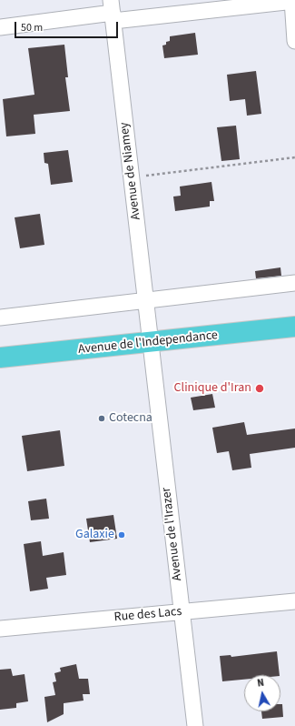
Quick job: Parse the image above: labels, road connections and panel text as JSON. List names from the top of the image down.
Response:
{
  "streets": {
    "highway": ["Avenue de l'Independance"],
    "street": ["Avenue de Niamey", "Avenue de l'Irazer", "Rue des Lacs"]
  },
  "crossings": [
    ["Avenue de Niamey", "Avenue de l'Independance"],
    ["Avenue de Niamey", "Avenue de l'Irazer"],
    ["Avenue de l'Independance", "Avenue de l'Irazer"],
    ["Avenue de l'Irazer", "Rue des Lacs"]
  ],
  "places": ["Clinique d'Iran", "Cotecna", "Galaxie"],
  "scale_bar": "50 m",
  "north": "top"
}
